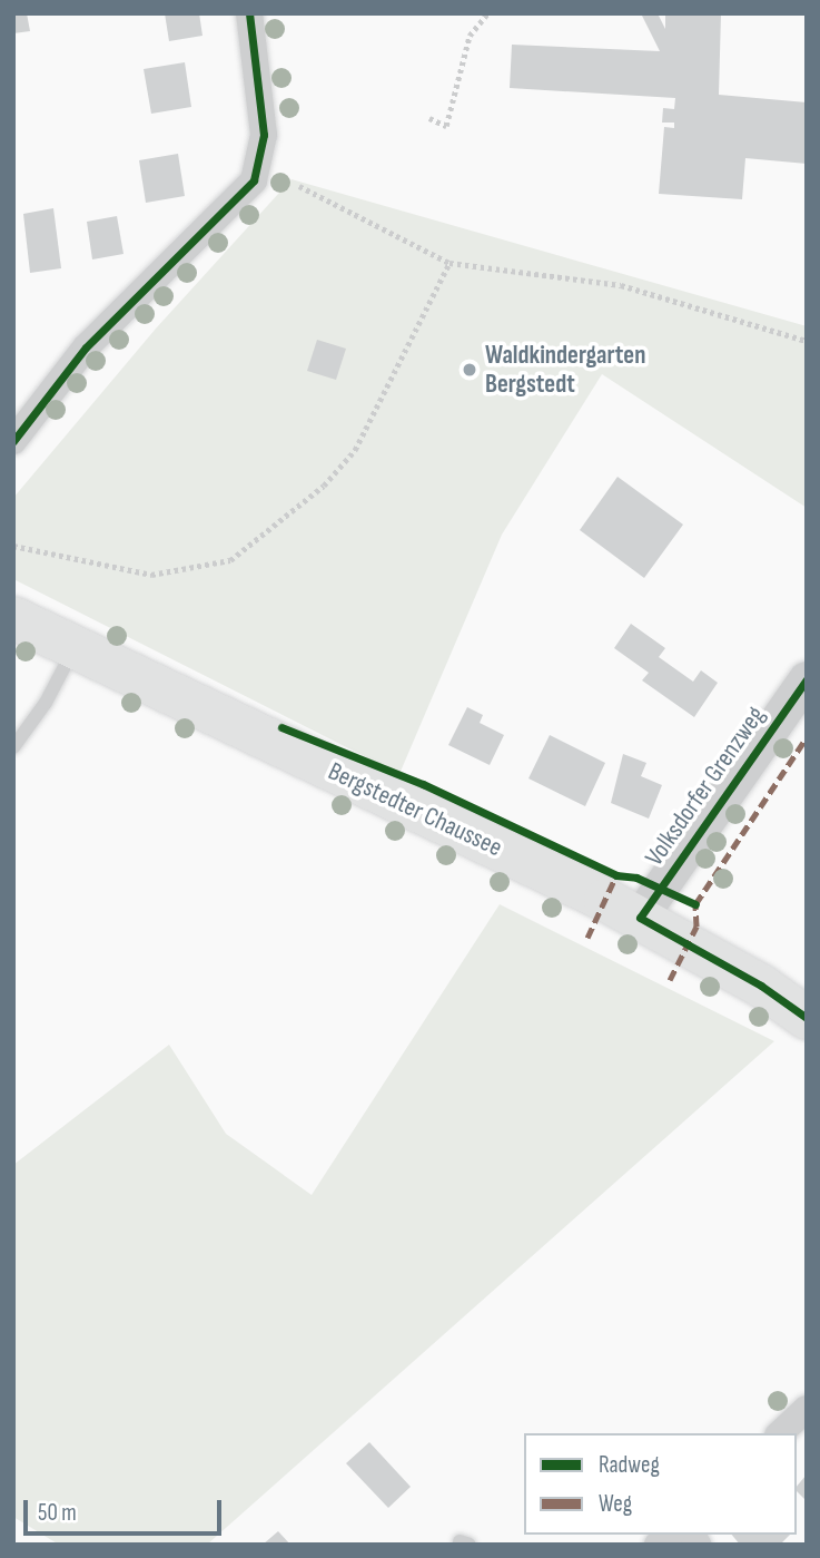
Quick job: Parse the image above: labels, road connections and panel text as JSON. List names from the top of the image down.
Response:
{
  "streets": {
    "main road": ["Bergstedter Chaussee"],
    "street": ["Volksdorfer Grenzweg"]
  },
  "crossings": [
    ["Volksdorfer Grenzweg", "Bergstedter Chaussee"]
  ],
  "places": ["Waldkindergarten Bergstedt"],
  "legend": ["Radweg", "Weg"],
  "scale_bar": "50 m"
}
